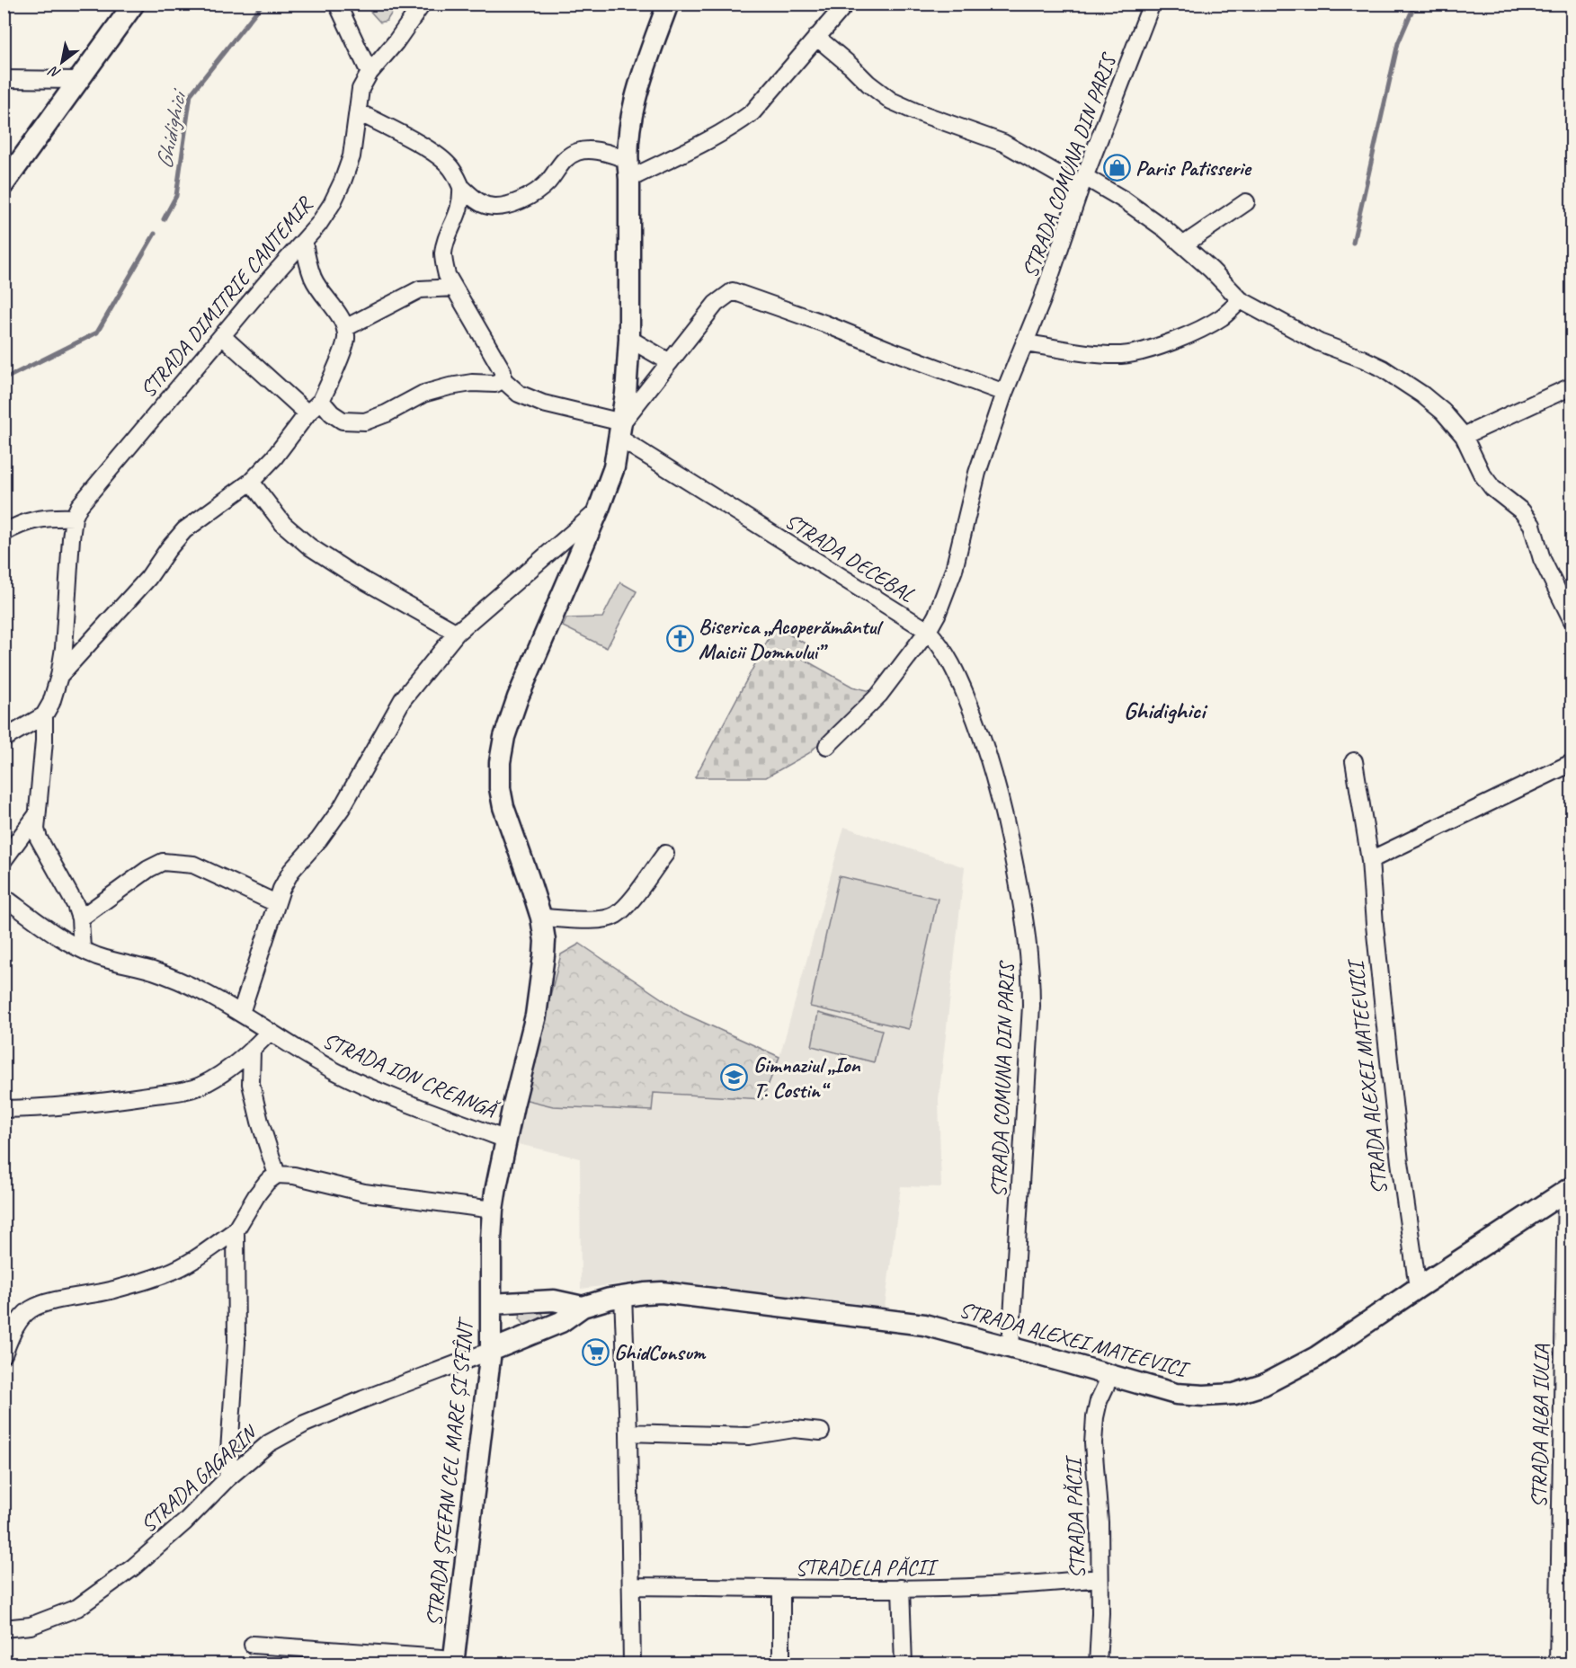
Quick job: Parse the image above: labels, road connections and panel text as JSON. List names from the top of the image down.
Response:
{
  "streets": {
    "street": [
      "STRADA COMUNA DIN PARIS",
      "STRADA DIMITRIE CANTEMIR",
      "STRADA DECEBAL",
      "STRADA ION CREANGĂ",
      "STRADA ALEXEI MATEEVICI",
      "STRADA ALBA IULIA",
      "STRADA ȘTEFAN CEL MARE ȘI SFÎNT",
      "STRADA GAGARIN",
      "STRADA PĂCII",
      "STRADELA PĂCII"
    ]
  },
  "crossings": [
    ["STRADA COMUNA DIN PARIS", "STRADA DECEBAL"],
    ["STRADA COMUNA DIN PARIS", "STRADA ALEXEI MATEEVICI"],
    ["STRADA COMUNA DIN PARIS", "STRADA ȘTEFAN CEL MARE ȘI SFÎNT"],
    ["STRADA DECEBAL", "STRADA ȘTEFAN CEL MARE ȘI SFÎNT"],
    ["STRADA ION CREANGĂ", "STRADA ȘTEFAN CEL MARE ȘI SFÎNT"],
    ["STRADA ALEXEI MATEEVICI", "STRADA PĂCII"],
    ["STRADA ȘTEFAN CEL MARE ȘI SFÎNT", "STRADA GAGARIN"],
    ["STRADA PĂCII", "STRADELA PĂCII"]
  ],
  "districts": ["Ghidighici"],
  "water": ["Ghidighici"],
  "places": {
    "shop": ["Paris Patisserie"],
    "church": ["Biserica „Acoperământul Maicii Domnului”"],
    "school or university": ["Gimnaziul „Ion T. Costin“"],
    "supermarket": ["GhidConsum"]
  },
  "north": "bottom left"
}
